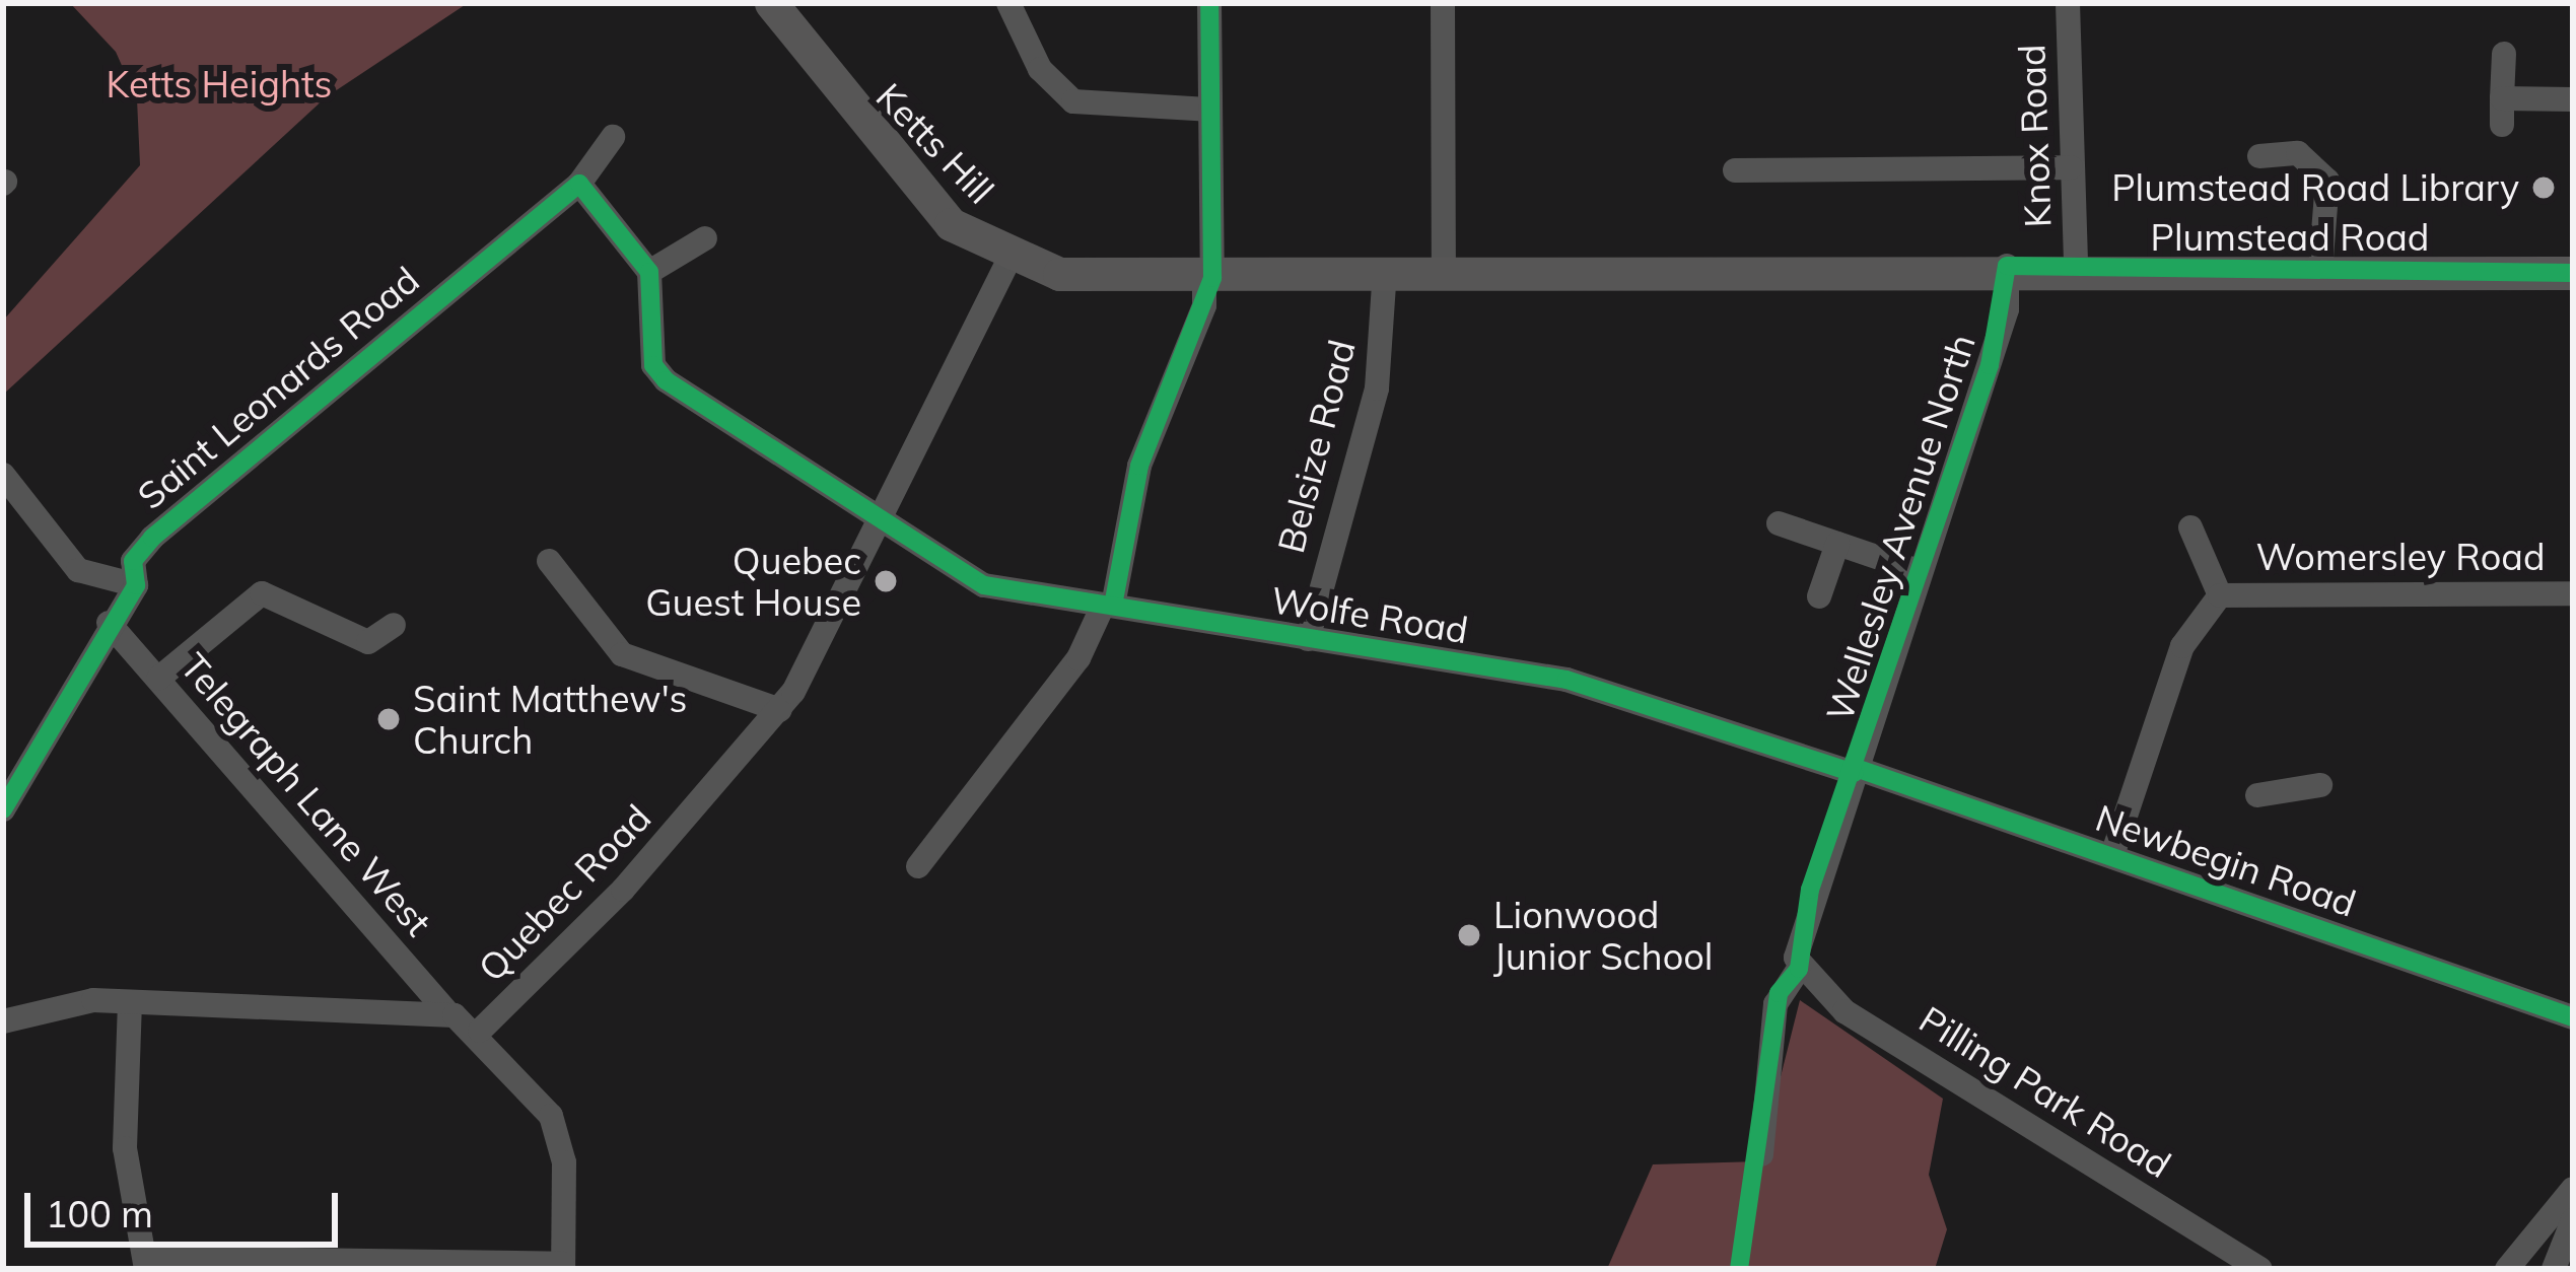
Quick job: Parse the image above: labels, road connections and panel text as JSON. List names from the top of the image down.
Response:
{
  "streets": {
    "main road": ["Ketts Hill", "Plumstead Road"],
    "street": [
      "Knox Road",
      "Saint Leonards Road",
      "Belsize Road",
      "Wellesley Avenue North",
      "Womersley Road",
      "Wolfe Road",
      "Telegraph Lane West",
      "Newbegin Road",
      "Quebec Road",
      "Pilling Park Road"
    ]
  },
  "crossings": [
    ["Knox Road", "Plumstead Road"],
    ["Ketts Hill", "Plumstead Road"],
    ["Ketts Hill", "Quebec Road"],
    ["Plumstead Road", "Belsize Road"],
    ["Plumstead Road", "Wellesley Avenue North"],
    ["Saint Leonards Road", "Telegraph Lane West"],
    ["Belsize Road", "Wolfe Road"],
    ["Wellesley Avenue North", "Wolfe Road"],
    ["Wellesley Avenue North", "Newbegin Road"],
    ["Wellesley Avenue North", "Pilling Park Road"],
    ["Womersley Road", "Newbegin Road"],
    ["Wolfe Road", "Newbegin Road"],
    ["Wolfe Road", "Quebec Road"],
    ["Telegraph Lane West", "Quebec Road"]
  ],
  "parks": ["Ketts Heights"],
  "places": [
    "Plumstead Road Library",
    "Quebec Guest House",
    "Saint Matthew's Church",
    "Lionwood Junior School"
  ],
  "scale_bar": "100 m"
}
